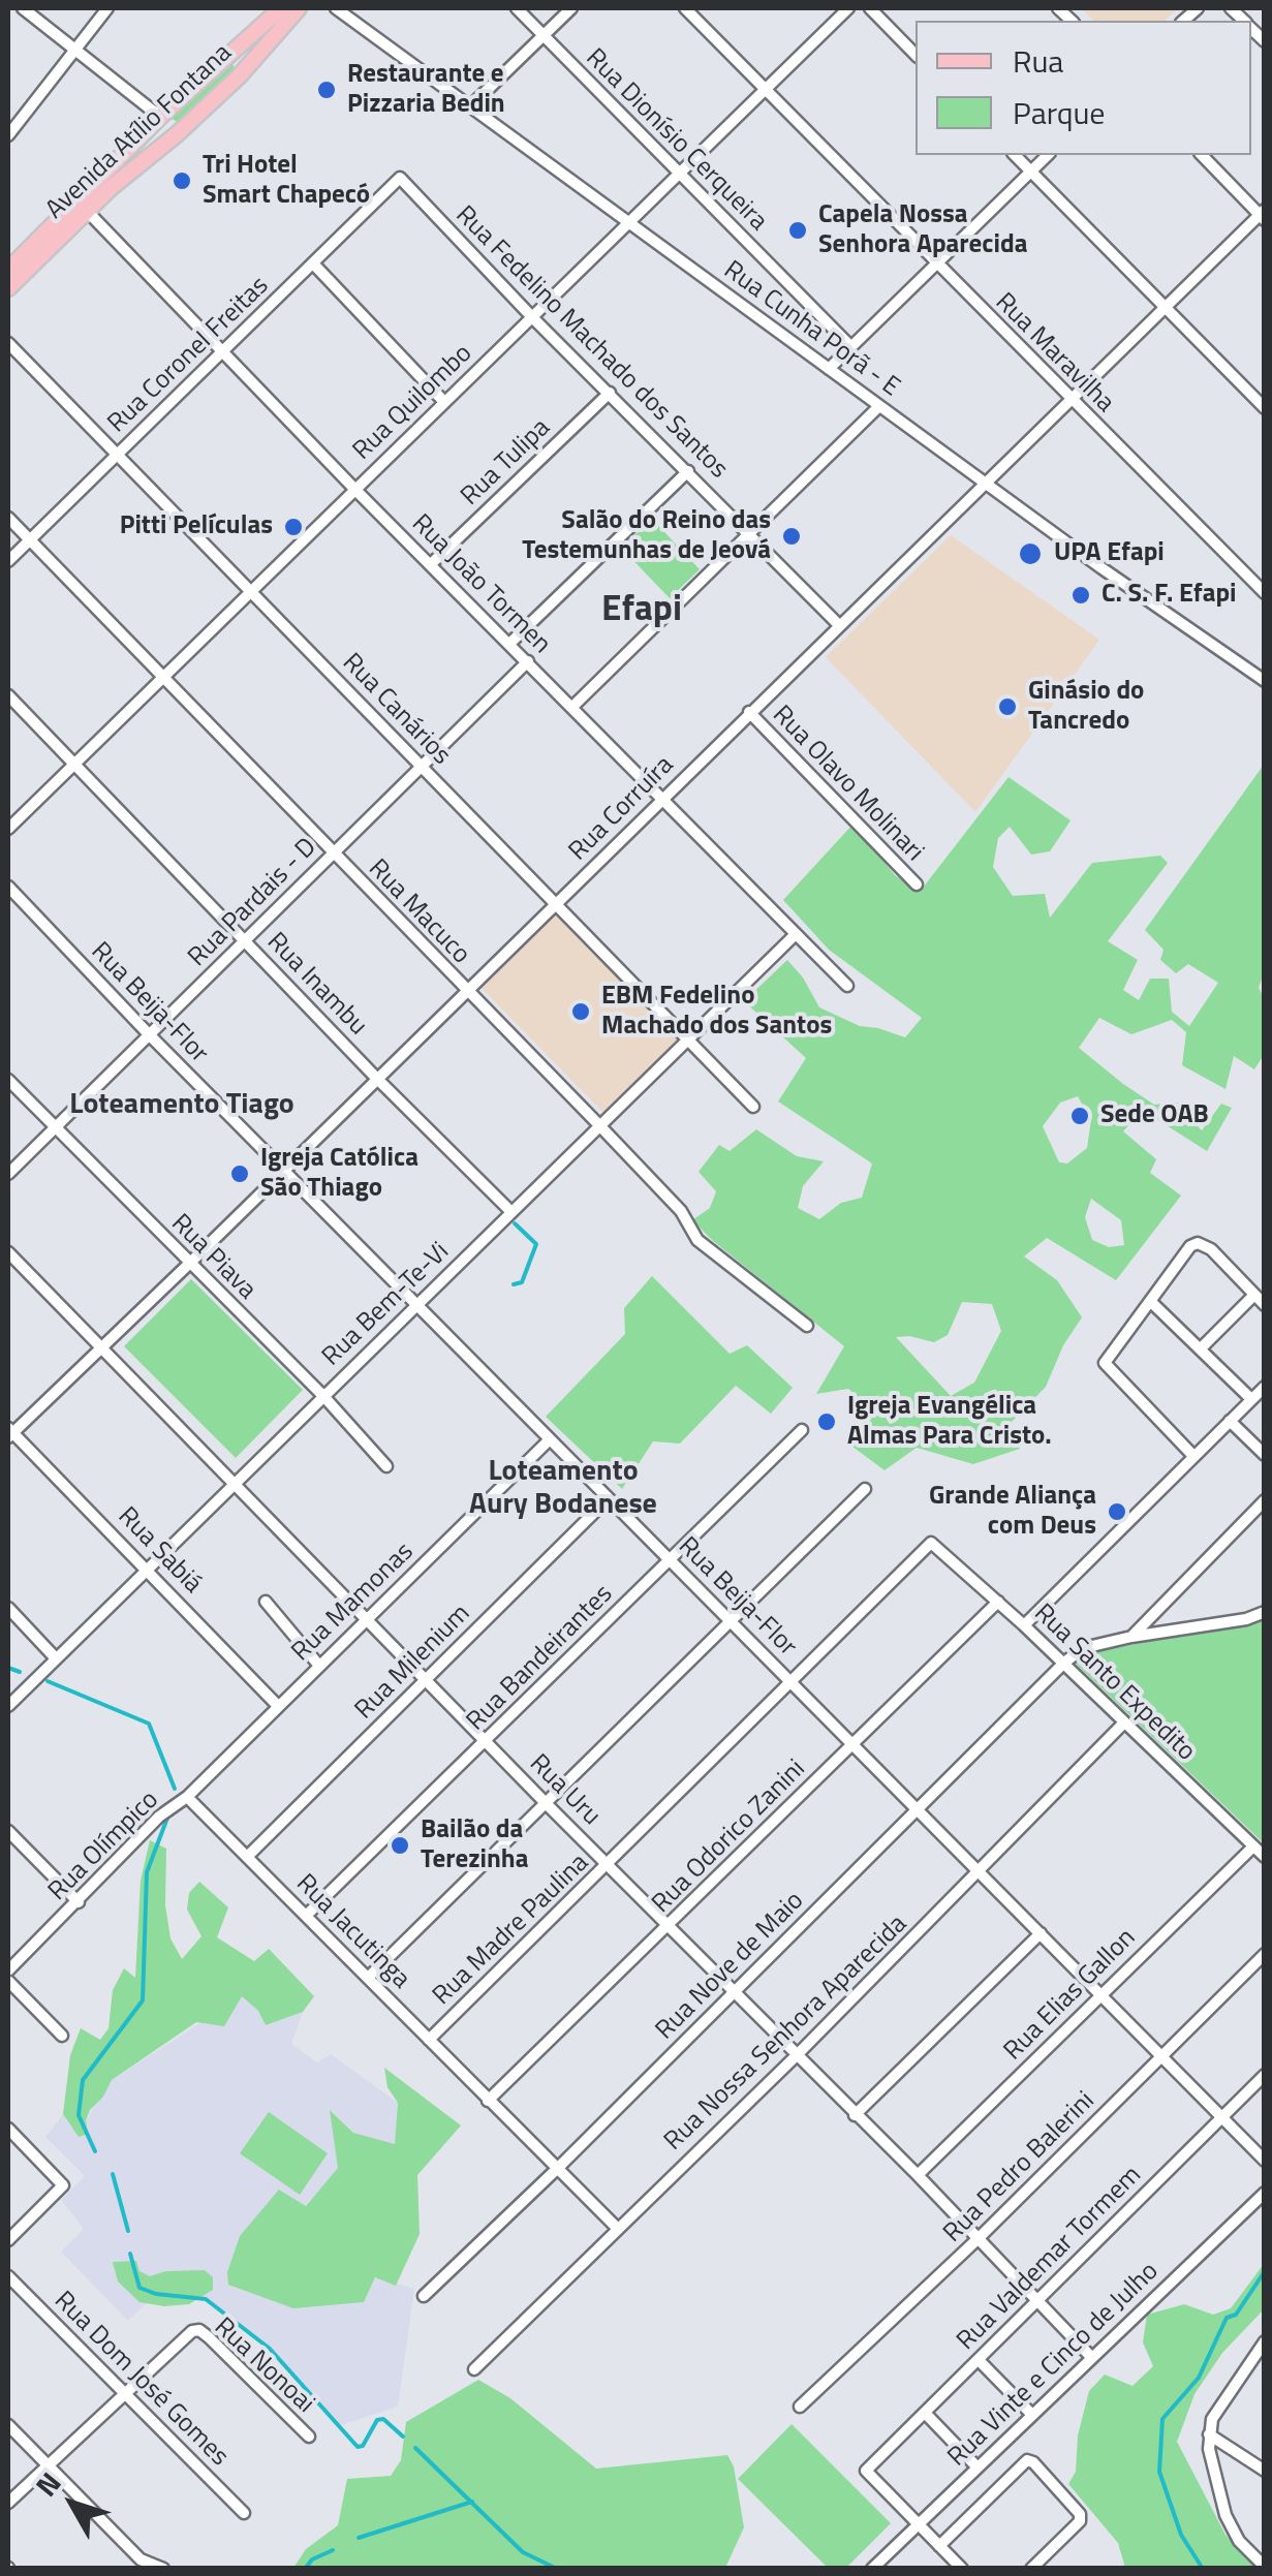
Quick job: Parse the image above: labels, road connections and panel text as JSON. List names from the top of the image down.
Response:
{
  "streets": {
    "main road": ["Avenida Atílio Fontana"],
    "street": [
      "Rua Dionísio Cerqueira",
      "Rua Cunha Porã - E",
      "Rua Fedelino Machado dos Santos",
      "Rua Maravilha",
      "Rua Coronel Freitas",
      "Rua Quilombo",
      "Rua Tulipa",
      "Rua João Tormen",
      "Rua Canários",
      "Rua Olavo Molinari",
      "Rua Corruíra",
      "Rua Pardais - D",
      "Rua Macuco",
      "Rua Inambu",
      "Rua Beija-Flor",
      "Rua Piava",
      "Rua Bem-Te-Vi",
      "Rua Sabiá",
      "Rua Mamonas",
      "Rua Bandeirantes",
      "Rua Milenium",
      "Rua Santo Expedito",
      "Rua Uru",
      "Rua Odorico Zanini",
      "Rua Olímpico",
      "Rua Madre Paulina",
      "Rua Jacutinga",
      "Rua Nove de Maio",
      "Rua Elias Gallon",
      "Rua Nossa Senhora Aparecida",
      "Rua Pedro Balerini",
      "Rua Valdemar Tormem",
      "Rua Vinte e Cinco de Julho",
      "Rua Nonoai",
      "Rua Dom José Gomes"
    ]
  },
  "crossings": [
    ["Avenida Atílio Fontana", "Rua João Tormen"],
    ["Rua Dionísio Cerqueira", "Rua Quilombo"],
    ["Rua Cunha Porã - E", "Rua Quilombo"],
    ["Rua Cunha Porã - E", "Rua Corruíra"],
    ["Rua Fedelino Machado dos Santos", "Rua Coronel Freitas"],
    ["Rua Fedelino Machado dos Santos", "Rua Quilombo"],
    ["Rua Fedelino Machado dos Santos", "Rua Tulipa"],
    ["Rua Fedelino Machado dos Santos", "Rua Corruíra"],
    ["Rua Maravilha", "Rua Quilombo"],
    ["Rua Maravilha", "Rua Corruíra"],
    ["Rua Coronel Freitas", "Rua João Tormen"],
    ["Rua Coronel Freitas", "Rua Canários"],
    ["Rua Coronel Freitas", "Rua Macuco"],
    ["Rua Quilombo", "Rua João Tormen"],
    ["Rua Quilombo", "Rua Canários"],
    ["Rua Quilombo", "Rua Macuco"],
    ["Rua Quilombo", "Rua Inambu"],
    ["Rua Tulipa", "Rua João Tormen"],
    ["Rua João Tormen", "Rua Corruíra"],
    ["Rua João Tormen", "Rua Pardais - D"],
    ["Rua João Tormen", "Rua Bem-Te-Vi"],
    ["Rua Canários", "Rua Corruíra"],
    ["Rua Canários", "Rua Pardais - D"],
    ["Rua Canários", "Rua Bem-Te-Vi"],
    ["Rua Olavo Molinari", "Rua Corruíra"],
    ["Rua Corruíra", "Rua Macuco"],
    ["Rua Corruíra", "Rua Inambu"],
    ["Rua Corruíra", "Rua Beija-Flor"],
    ["Rua Corruíra", "Rua Piava"],
    ["Rua Corruíra", "Rua Sabiá"],
    ["Rua Corruíra", "Rua Uru"],
    ["Rua Pardais - D", "Rua Macuco"],
    ["Rua Pardais - D", "Rua Inambu"],
    ["Rua Pardais - D", "Rua Beija-Flor"],
    ["Rua Pardais - D", "Rua Piava"],
    ["Rua Macuco", "Rua Bem-Te-Vi"],
    ["Rua Inambu", "Rua Bem-Te-Vi"],
    ["Rua Beija-Flor", "Rua Bem-Te-Vi"],
    ["Rua Beija-Flor", "Rua Mamonas"],
    ["Rua Beija-Flor", "Rua Bandeirantes"],
    ["Rua Beija-Flor", "Rua Milenium"],
    ["Rua Beija-Flor", "Rua Odorico Zanini"],
    ["Rua Beija-Flor", "Rua Madre Paulina"],
    ["Rua Beija-Flor", "Rua Nove de Maio"],
    ["Rua Beija-Flor", "Rua Elias Gallon"],
    ["Rua Beija-Flor", "Rua Nossa Senhora Aparecida"],
    ["Rua Beija-Flor", "Rua Pedro Balerini"],
    ["Rua Beija-Flor", "Rua Valdemar Tormem"],
    ["Rua Piava", "Rua Bem-Te-Vi"],
    ["Rua Bem-Te-Vi", "Rua Sabiá"],
    ["Rua Bem-Te-Vi", "Rua Uru"],
    ["Rua Sabiá", "Rua Mamonas"],
    ["Rua Mamonas", "Rua Uru"],
    ["Rua Mamonas", "Rua Olímpico"],
    ["Rua Mamonas", "Rua Jacutinga"],
    ["Rua Bandeirantes", "Rua Uru"],
    ["Rua Bandeirantes", "Rua Jacutinga"],
    ["Rua Milenium", "Rua Uru"],
    ["Rua Milenium", "Rua Jacutinga"],
    ["Rua Santo Expedito", "Rua Odorico Zanini"],
    ["Rua Santo Expedito", "Rua Madre Paulina"],
    ["Rua Santo Expedito", "Rua Nove de Maio"],
    ["Rua Santo Expedito", "Rua Elias Gallon"],
    ["Rua Santo Expedito", "Rua Nossa Senhora Aparecida"],
    ["Rua Uru", "Rua Odorico Zanini"],
    ["Rua Uru", "Rua Madre Paulina"],
    ["Rua Uru", "Rua Nove de Maio"],
    ["Rua Uru", "Rua Elias Gallon"],
    ["Rua Uru", "Rua Nossa Senhora Aparecida"],
    ["Rua Uru", "Rua Pedro Balerini"],
    ["Rua Uru", "Rua Valdemar Tormem"],
    ["Rua Uru", "Rua Vinte e Cinco de Julho"],
    ["Rua Odorico Zanini", "Rua Jacutinga"],
    ["Rua Olímpico", "Rua Jacutinga"],
    ["Rua Madre Paulina", "Rua Jacutinga"],
    ["Rua Jacutinga", "Rua Nove de Maio"],
    ["Rua Jacutinga", "Rua Nossa Senhora Aparecida"],
    ["Rua Valdemar Tormem", "Rua Vinte e Cinco de Julho"],
    ["Rua Nonoai", "Rua Dom José Gomes"]
  ],
  "districts": ["Efapi", "Loteamento Tiago", "Loteamento Aury Bodanese"],
  "places": [
    "Restaurante e Pizzaria Bedin",
    "Tri Hotel Smart Chapecó",
    "Capela Nossa Senhora Aparecida",
    "Pitti Películas",
    "Salão do Reino das Testemunhas de Jeová",
    "UPA Efapi",
    "C. S. F. Efapi",
    "Ginásio do Tancredo",
    "EBM Fedelino Machado dos Santos",
    "Sede OAB",
    "Igreja Católica São Thiago",
    "Igreja Evangélica Almas Para Cristo.",
    "Grande Aliança com Deus",
    "Bailão da Terezinha"
  ],
  "legend": ["Rua", "Parque"],
  "north": "top left"
}
